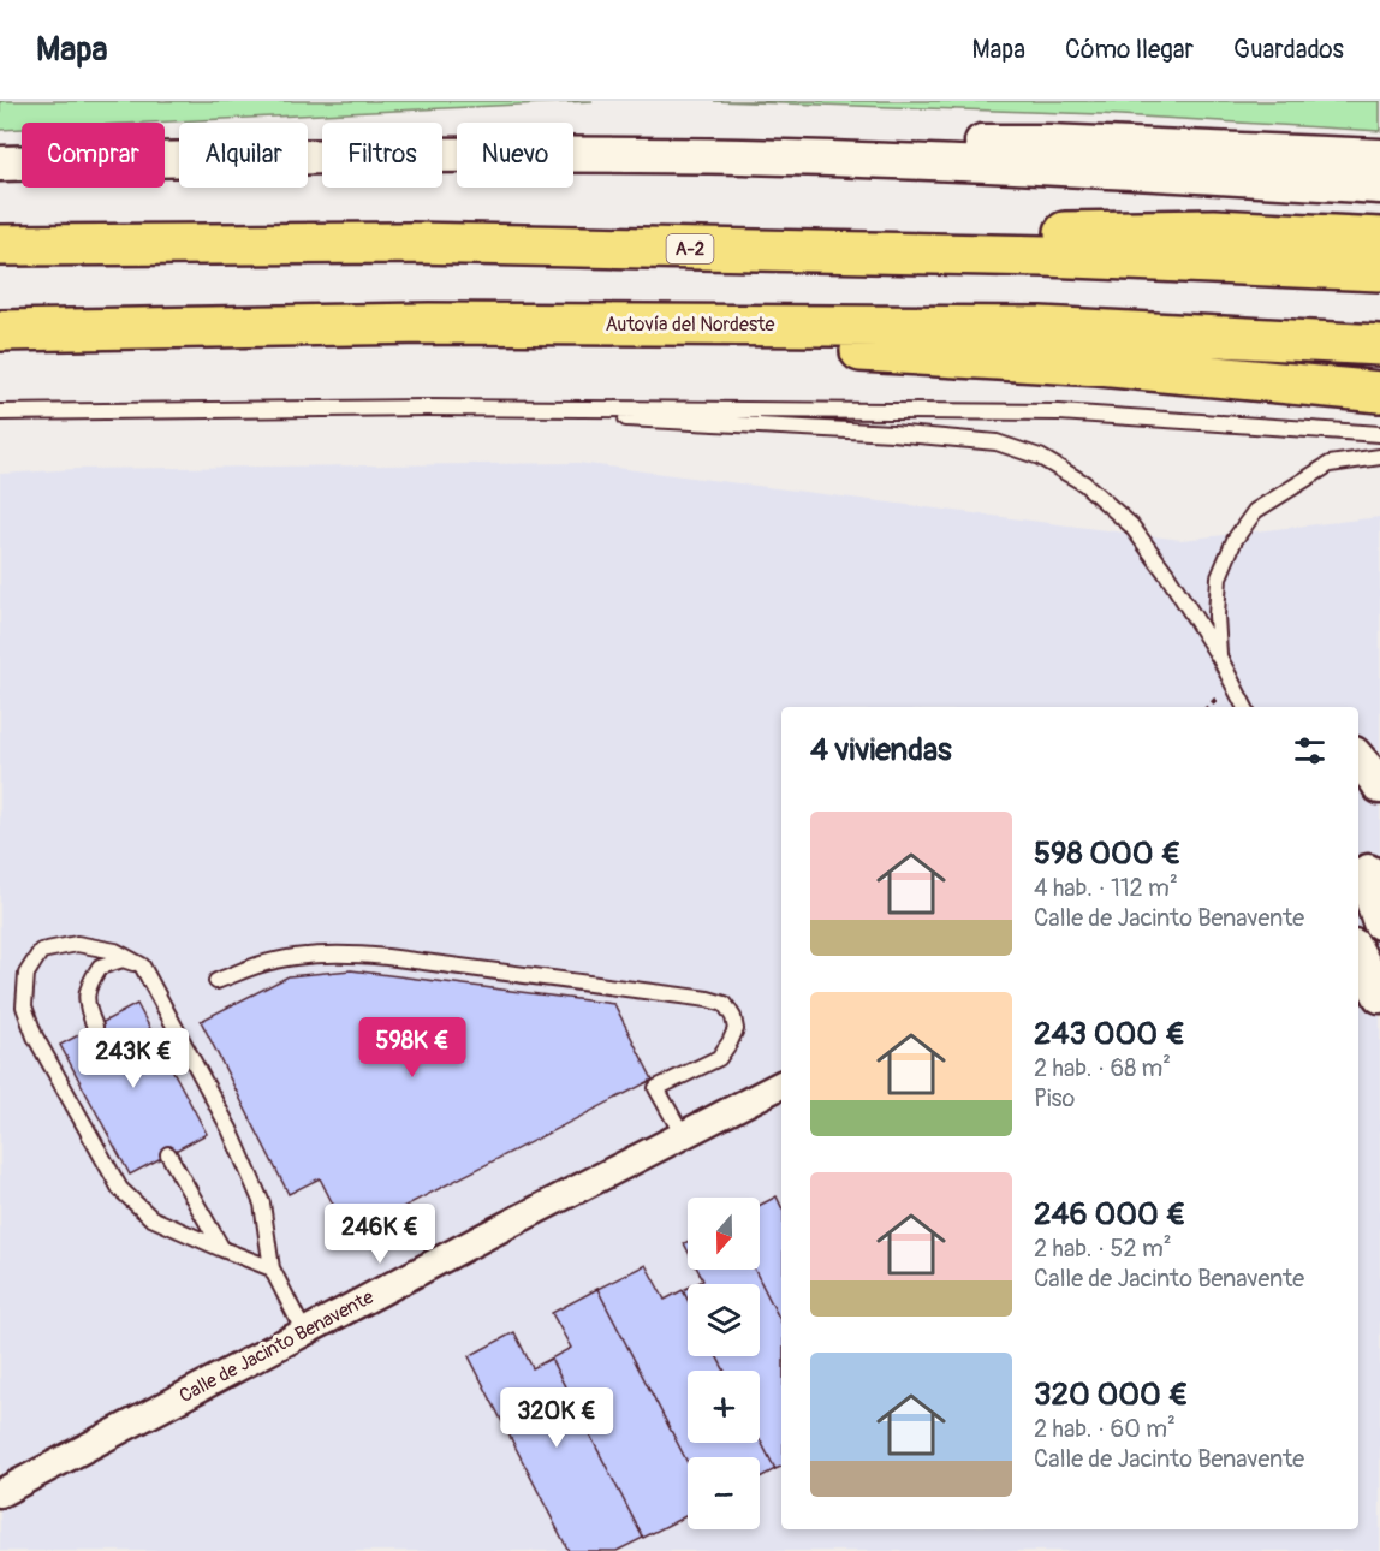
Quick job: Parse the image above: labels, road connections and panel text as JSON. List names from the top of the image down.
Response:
{
  "streets": {
    "highway": ["A-2", "Autovía del Nordeste"],
    "street": ["Calle de Jacinto Benavente"]
  },
  "north": "bottom",
  "page": {
    "header": "Mapa",
    "nav": ["Mapa", "Cómo llegar", "Guardados"],
    "chip": [
      "Comprar",
      "Alquilar",
      "Filtros",
      "Nuevo"
    ],
    "heading": "4 viviendas",
    "list": [
      {
        "name": "598 000 €",
        "note": "4 hab. · 112 m² · Calle de Jacinto Benavente"
      },
      {
        "name": "243 000 €",
        "note": "2 hab. · 68 m² · Piso"
      },
      {
        "name": "246 000 €",
        "note": "2 hab. · 52 m² · Calle de Jacinto Benavente"
      },
      {
        "name": "320 000 €",
        "note": "2 hab. · 60 m² · Calle de Jacinto Benavente"
      }
    ],
    "price": [
      "598K €",
      "243K €",
      "246K €",
      "320K €"
    ],
    "map_buttons": ["+", "−"]
  }
}
